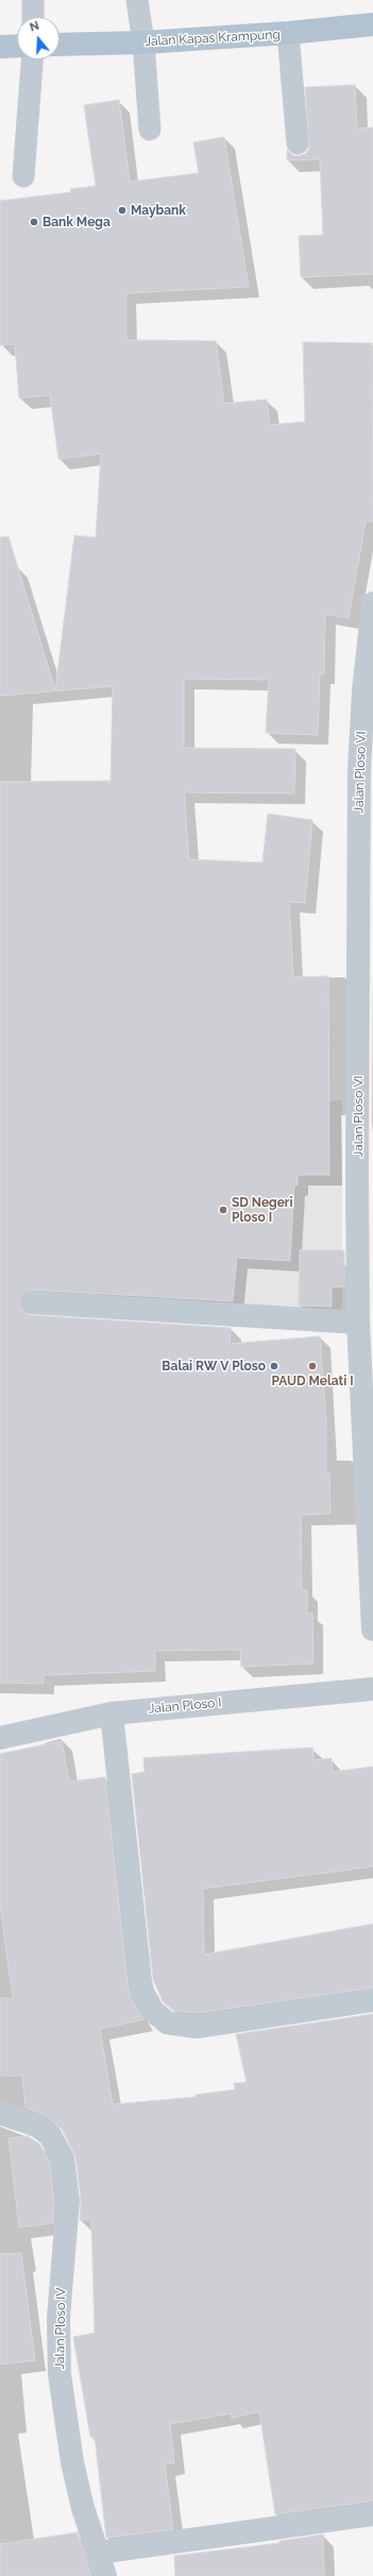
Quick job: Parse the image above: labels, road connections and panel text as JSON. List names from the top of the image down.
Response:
{
  "streets": {
    "main road": ["Jalan Kapas Krampung"],
    "street": ["Jalan Ploso VI", "Jalan Ploso I", "Jalan Ploso IV"]
  },
  "places": [
    "Maybank",
    "Bank Mega",
    "SD Negeri Ploso I",
    "Balai RW V Ploso",
    "PAUD Melati I"
  ],
  "north": "top"
}
